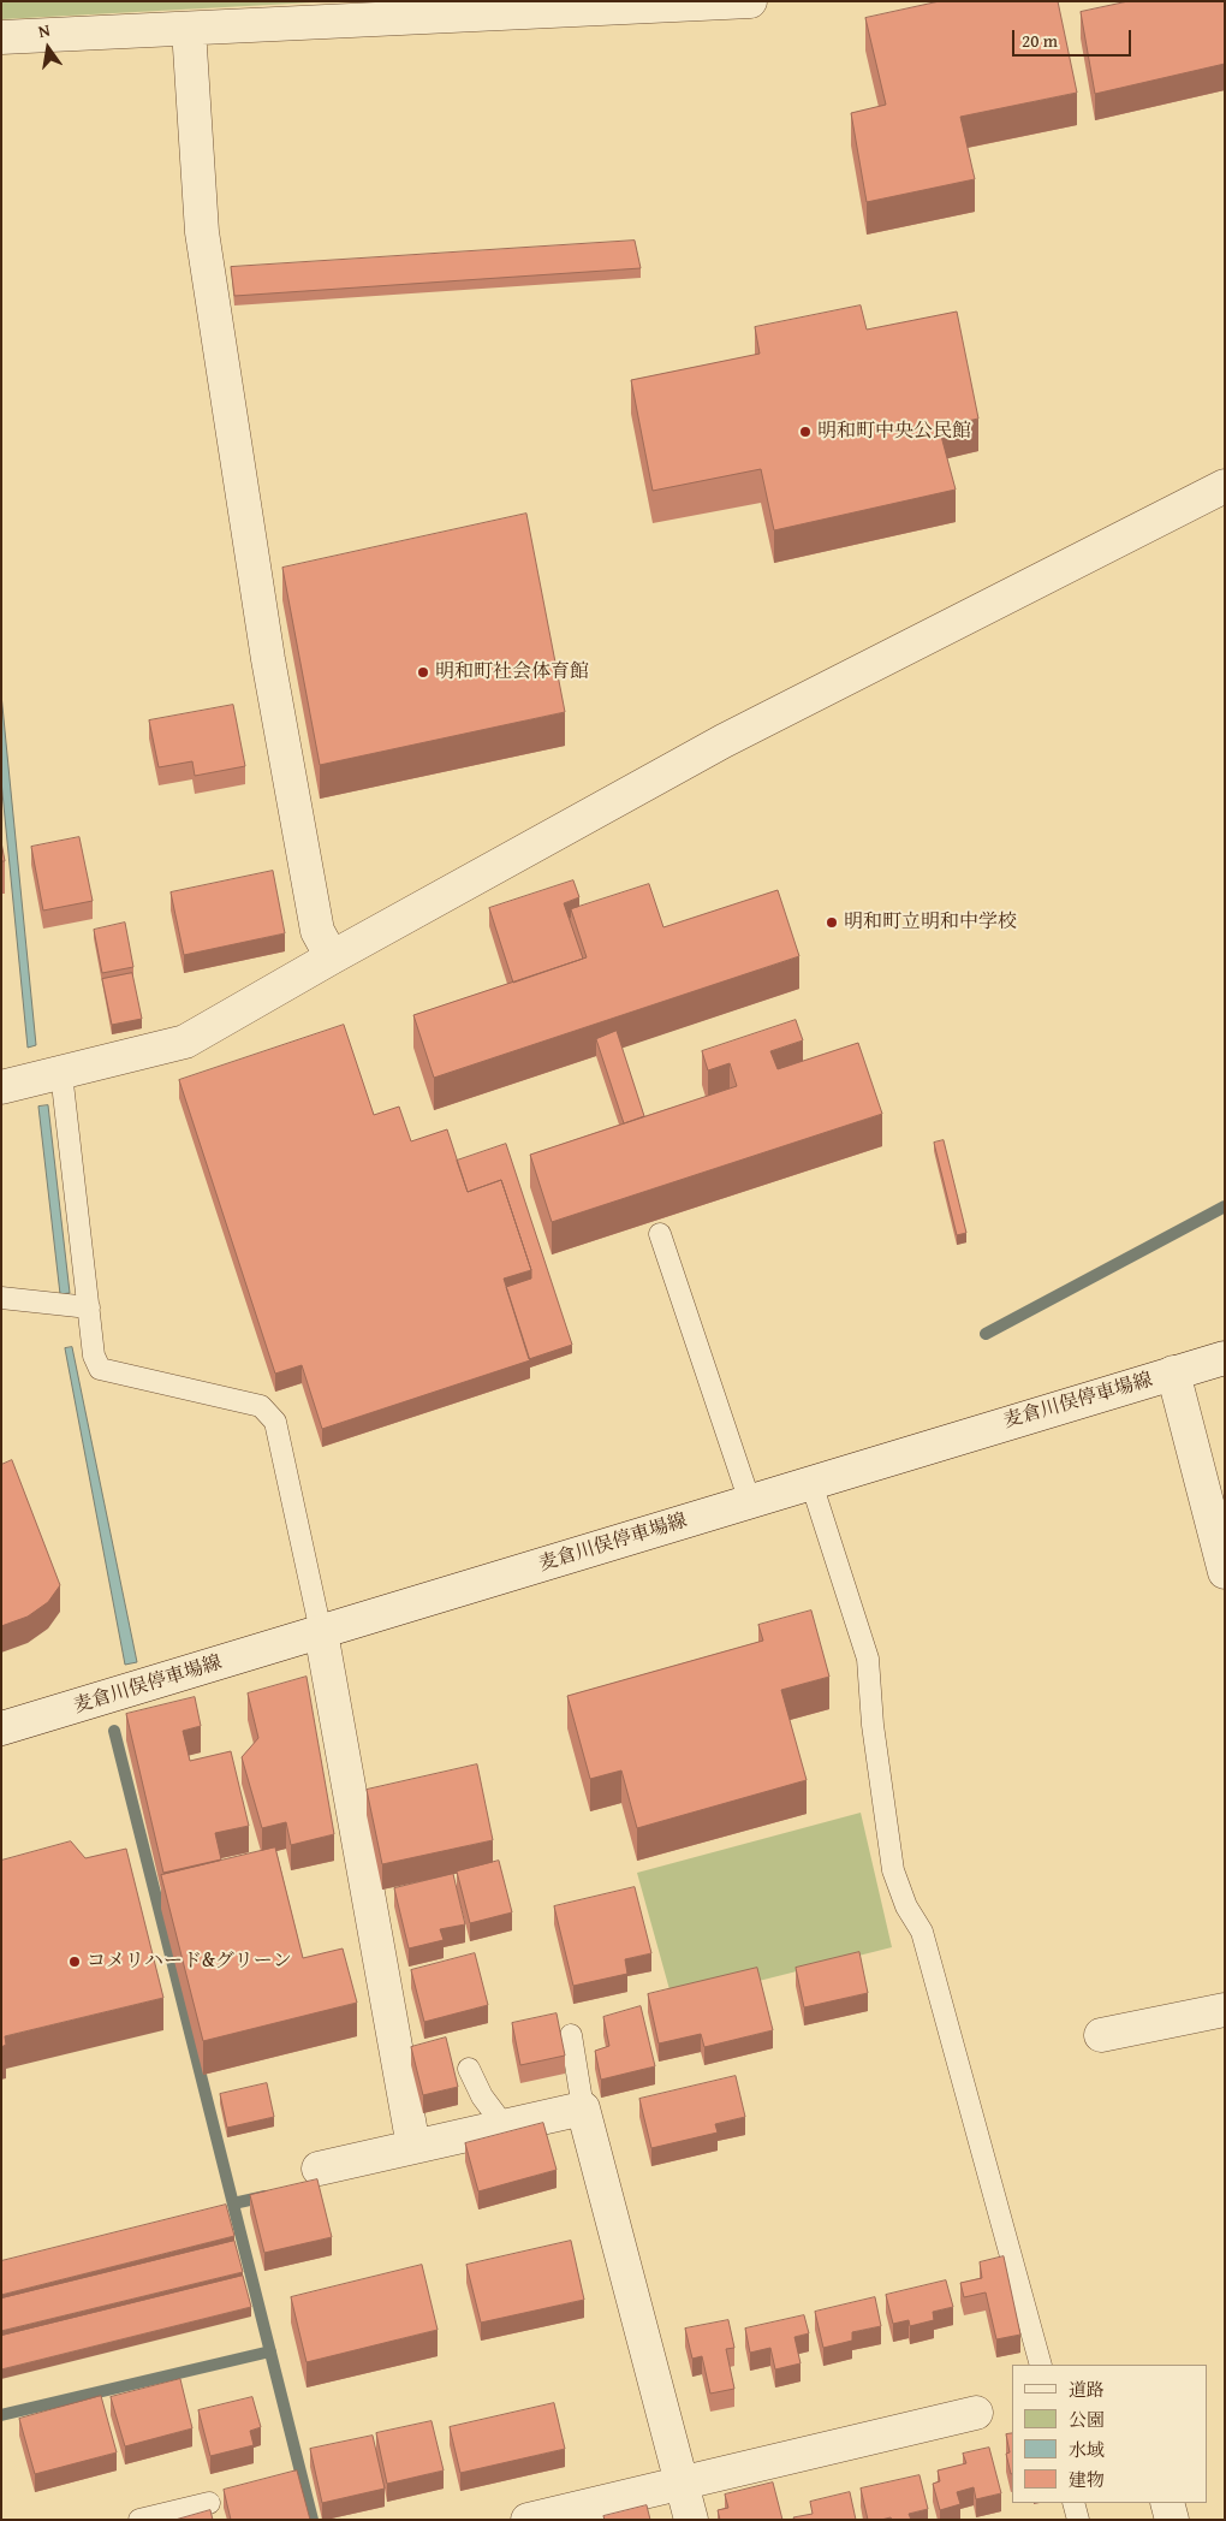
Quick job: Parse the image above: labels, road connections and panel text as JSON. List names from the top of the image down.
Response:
{
  "streets": {
    "street": ["麦倉川俣停車場線"]
  },
  "places": [
    "明和町中央公民館",
    "明和町社会体育館",
    "明和町立明和中学校",
    "コメリハード&グリーン"
  ],
  "legend": [
    "道路",
    "公園",
    "水域",
    "建物"
  ],
  "scale_bar": "20 m",
  "north": "top"
}
